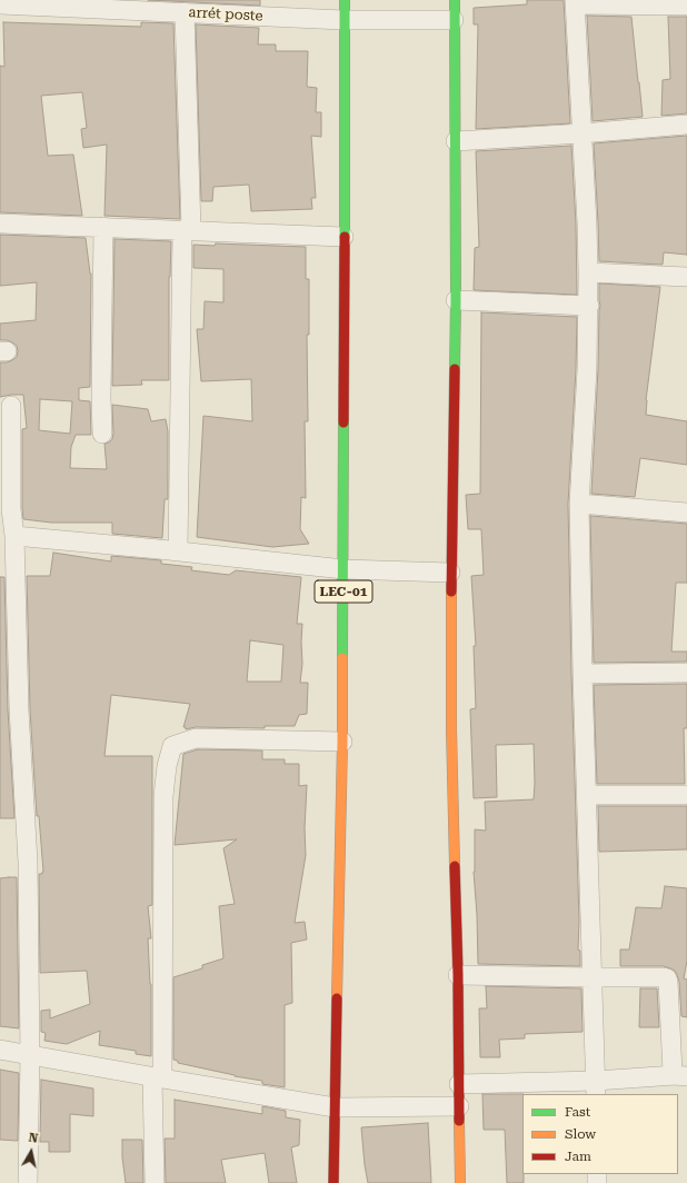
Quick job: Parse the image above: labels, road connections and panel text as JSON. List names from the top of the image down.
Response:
{
  "streets": {
    "main road": ["LEC-01"],
    "street": ["arrét poste"]
  },
  "crossings": [
    ["arrét poste", "LEC-01"]
  ],
  "legend": ["Fast", "Slow", "Jam"],
  "north": "top"
}
